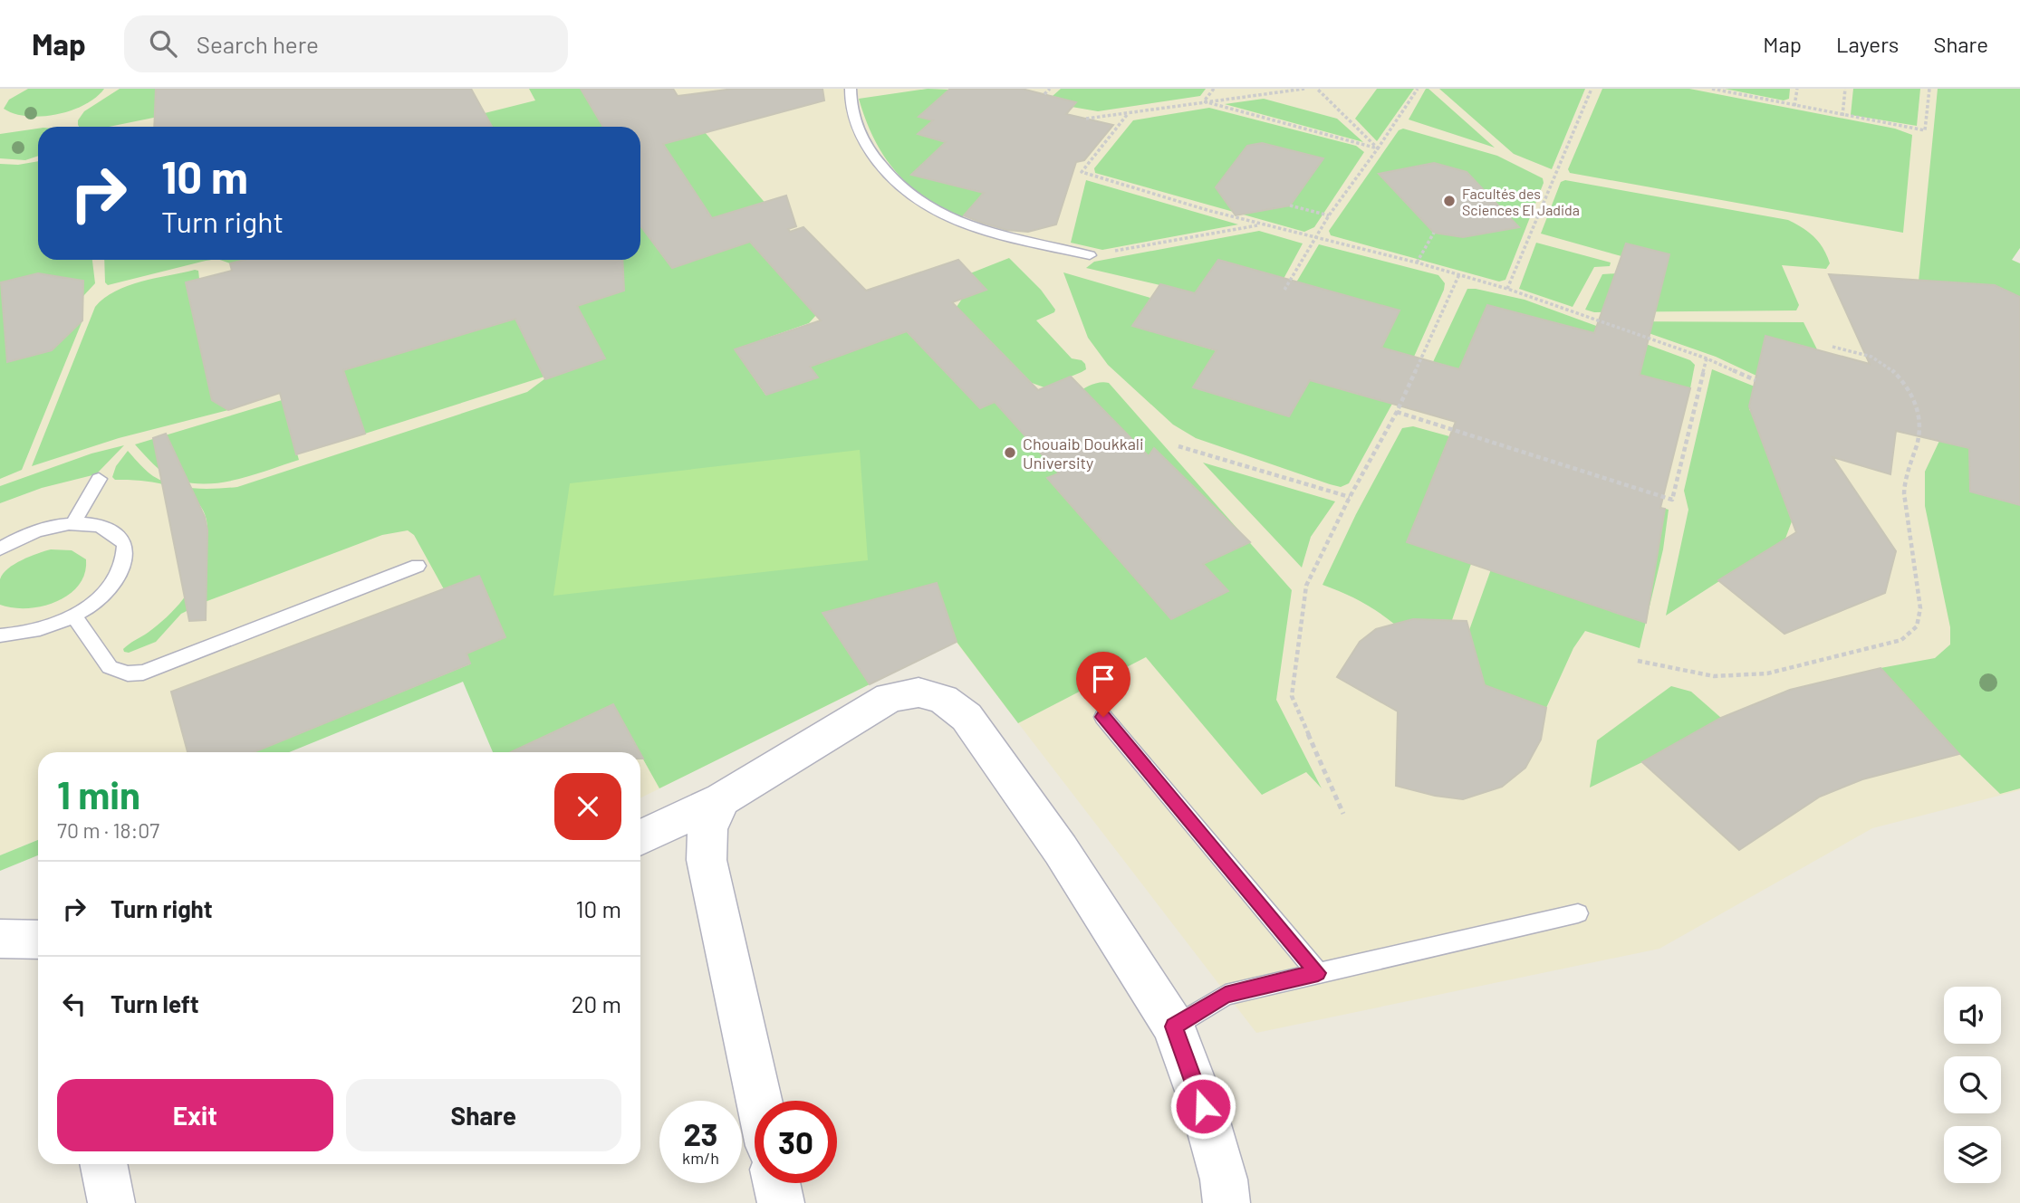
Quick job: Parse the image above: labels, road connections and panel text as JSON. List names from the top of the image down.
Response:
{
  "places": ["Facultés des Sciences El Jadida", "Chouaib Doukkali University"],
  "page": {
    "header": "Map",
    "search": "Search here",
    "nav": ["Map", "Layers", "Share"],
    "turn": ["10 m", "Turn right"],
    "heading": ["1 min", "70 m · 18:07"],
    "list": [
      {
        "name": "Turn right",
        "value": "10 m"
      },
      {
        "name": "Turn left",
        "value": "20 m"
      }
    ],
    "buttons": ["Exit", "Share"],
    "speed": "23 km/h",
    "limit": "30"
  }
}
